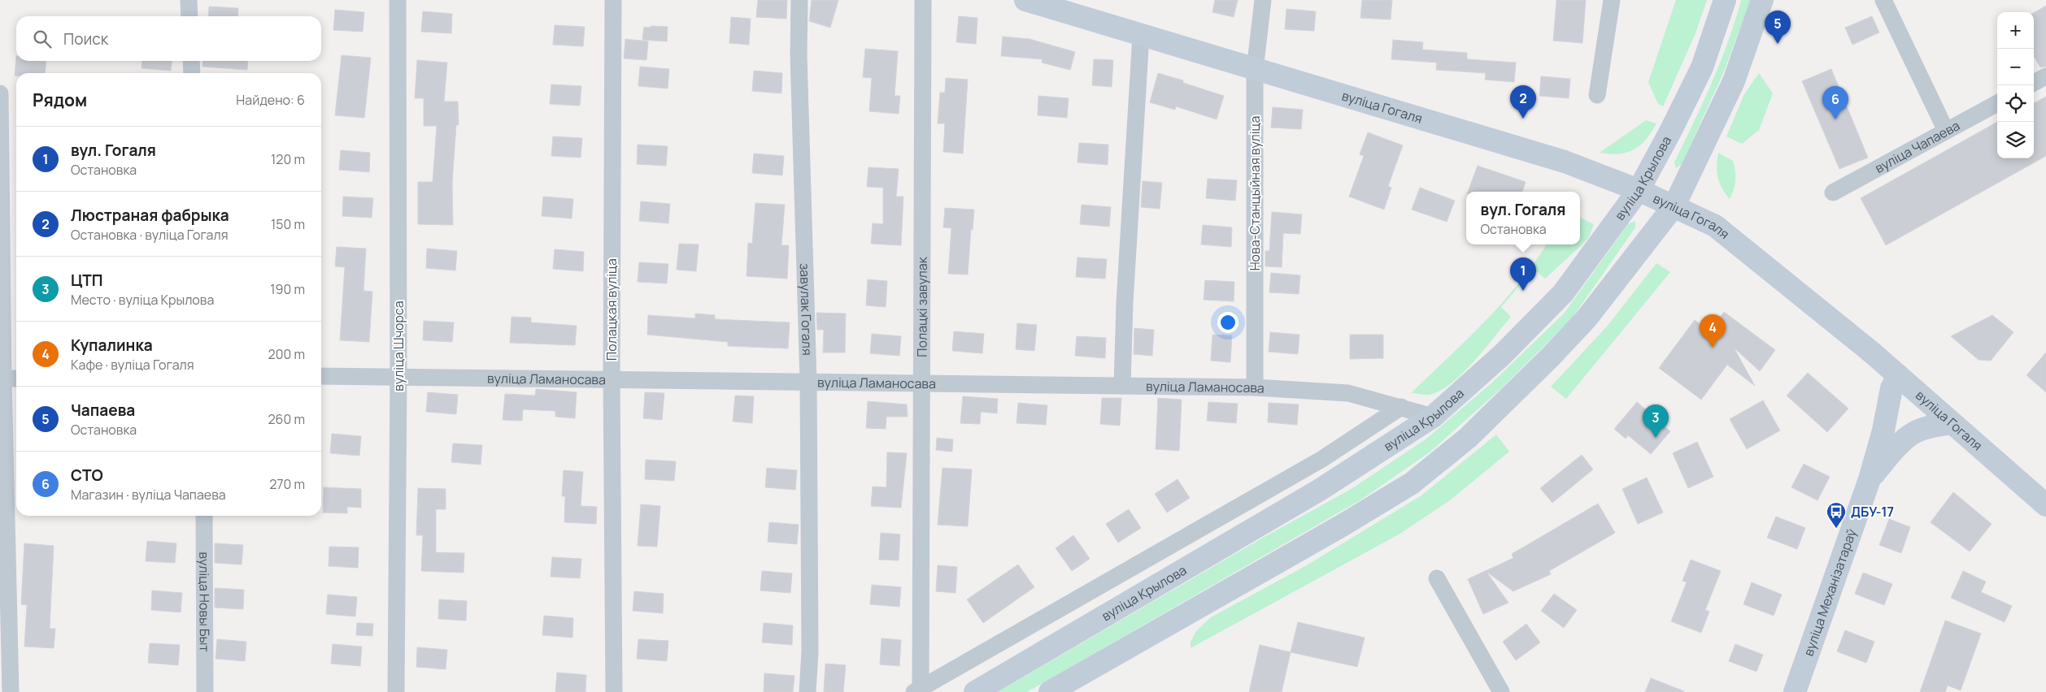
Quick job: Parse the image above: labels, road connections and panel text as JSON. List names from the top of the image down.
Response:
{
  "streets": {
    "main road": ["вуліца Гогаля", "вуліца Крылова", "вуліца Механізатараў"],
    "street": [
      "вуліца Чапаева",
      "Нова-Станцыйная вуліца",
      "Полацкі завулак",
      "Полацкая вуліца",
      "завулак Гогаля",
      "вуліца Шчорса",
      "вуліца Ламаносава",
      "вуліца Новы Быт"
    ]
  },
  "crossings": [
    ["вуліца Гогаля", "вуліца Крылова"],
    ["вуліца Гогаля", "Нова-Станцыйная вуліца"],
    ["вуліца Гогаля", "вуліца Механізатараў"],
    ["вуліца Крылова", "вуліца Ламаносава"],
    ["Нова-Станцыйная вуліца", "вуліца Ламаносава"],
    ["Полацкі завулак", "вуліца Ламаносава"],
    ["Полацкая вуліца", "вуліца Ламаносава"],
    ["завулак Гогаля", "вуліца Ламаносава"],
    ["вуліца Шчорса", "вуліца Ламаносава"]
  ],
  "places": {
    "bus stop": ["ДБУ-17"]
  },
  "page": {
    "pins": [
      "5",
      "2",
      "6",
      "1",
      "4",
      "3"
    ],
    "map_buttons": ["+", "−"],
    "search": "Поиск",
    "heading": ["Рядом", "Найдено: 6"],
    "list": [
      {
        "mark": "1",
        "name": "вул. Гогаля",
        "note": "Остановка",
        "value": "120 m"
      },
      {
        "mark": "2",
        "name": "Люстраная фабрыка",
        "note": "Остановка · вуліца Гогаля",
        "value": "150 m"
      },
      {
        "mark": "3",
        "name": "ЦТП",
        "note": "Место · вуліца Крылова",
        "value": "190 m"
      },
      {
        "mark": "4",
        "name": "Купалинка",
        "note": "Кафе · вуліца Гогаля",
        "value": "200 m"
      },
      {
        "mark": "5",
        "name": "Чапаева",
        "note": "Остановка",
        "value": "260 m"
      },
      {
        "mark": "6",
        "name": "СТО",
        "note": "Магазин · вуліца Чапаева",
        "value": "270 m"
      }
    ],
    "popup": ["вул. Гогаля", "Остановка"]
  }
}
